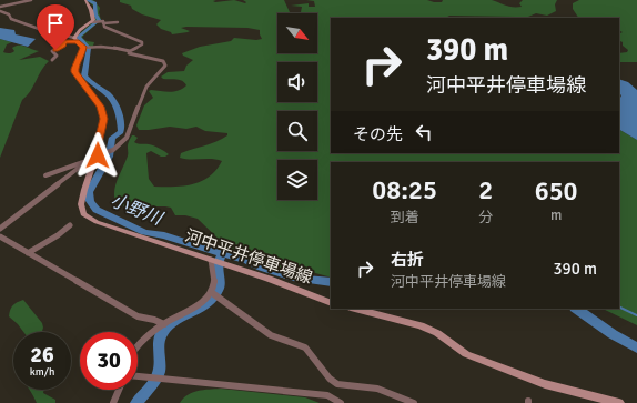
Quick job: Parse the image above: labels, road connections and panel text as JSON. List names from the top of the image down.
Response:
{
  "streets": {
    "main road": ["河中平井停車場線"]
  },
  "water": ["小野川"],
  "north": "bottom right",
  "page": {
    "turn": ["390 m", "河中平井停車場線"],
    "then": "その先",
    "eta": [
      "08:25",
      "到着",
      "2",
      "分",
      "650",
      "m"
    ],
    "list": [
      {
        "name": "右折",
        "note": "河中平井停車場線",
        "value": "390 m"
      }
    ],
    "speed": "26 km/h",
    "limit": "30"
  }
}
